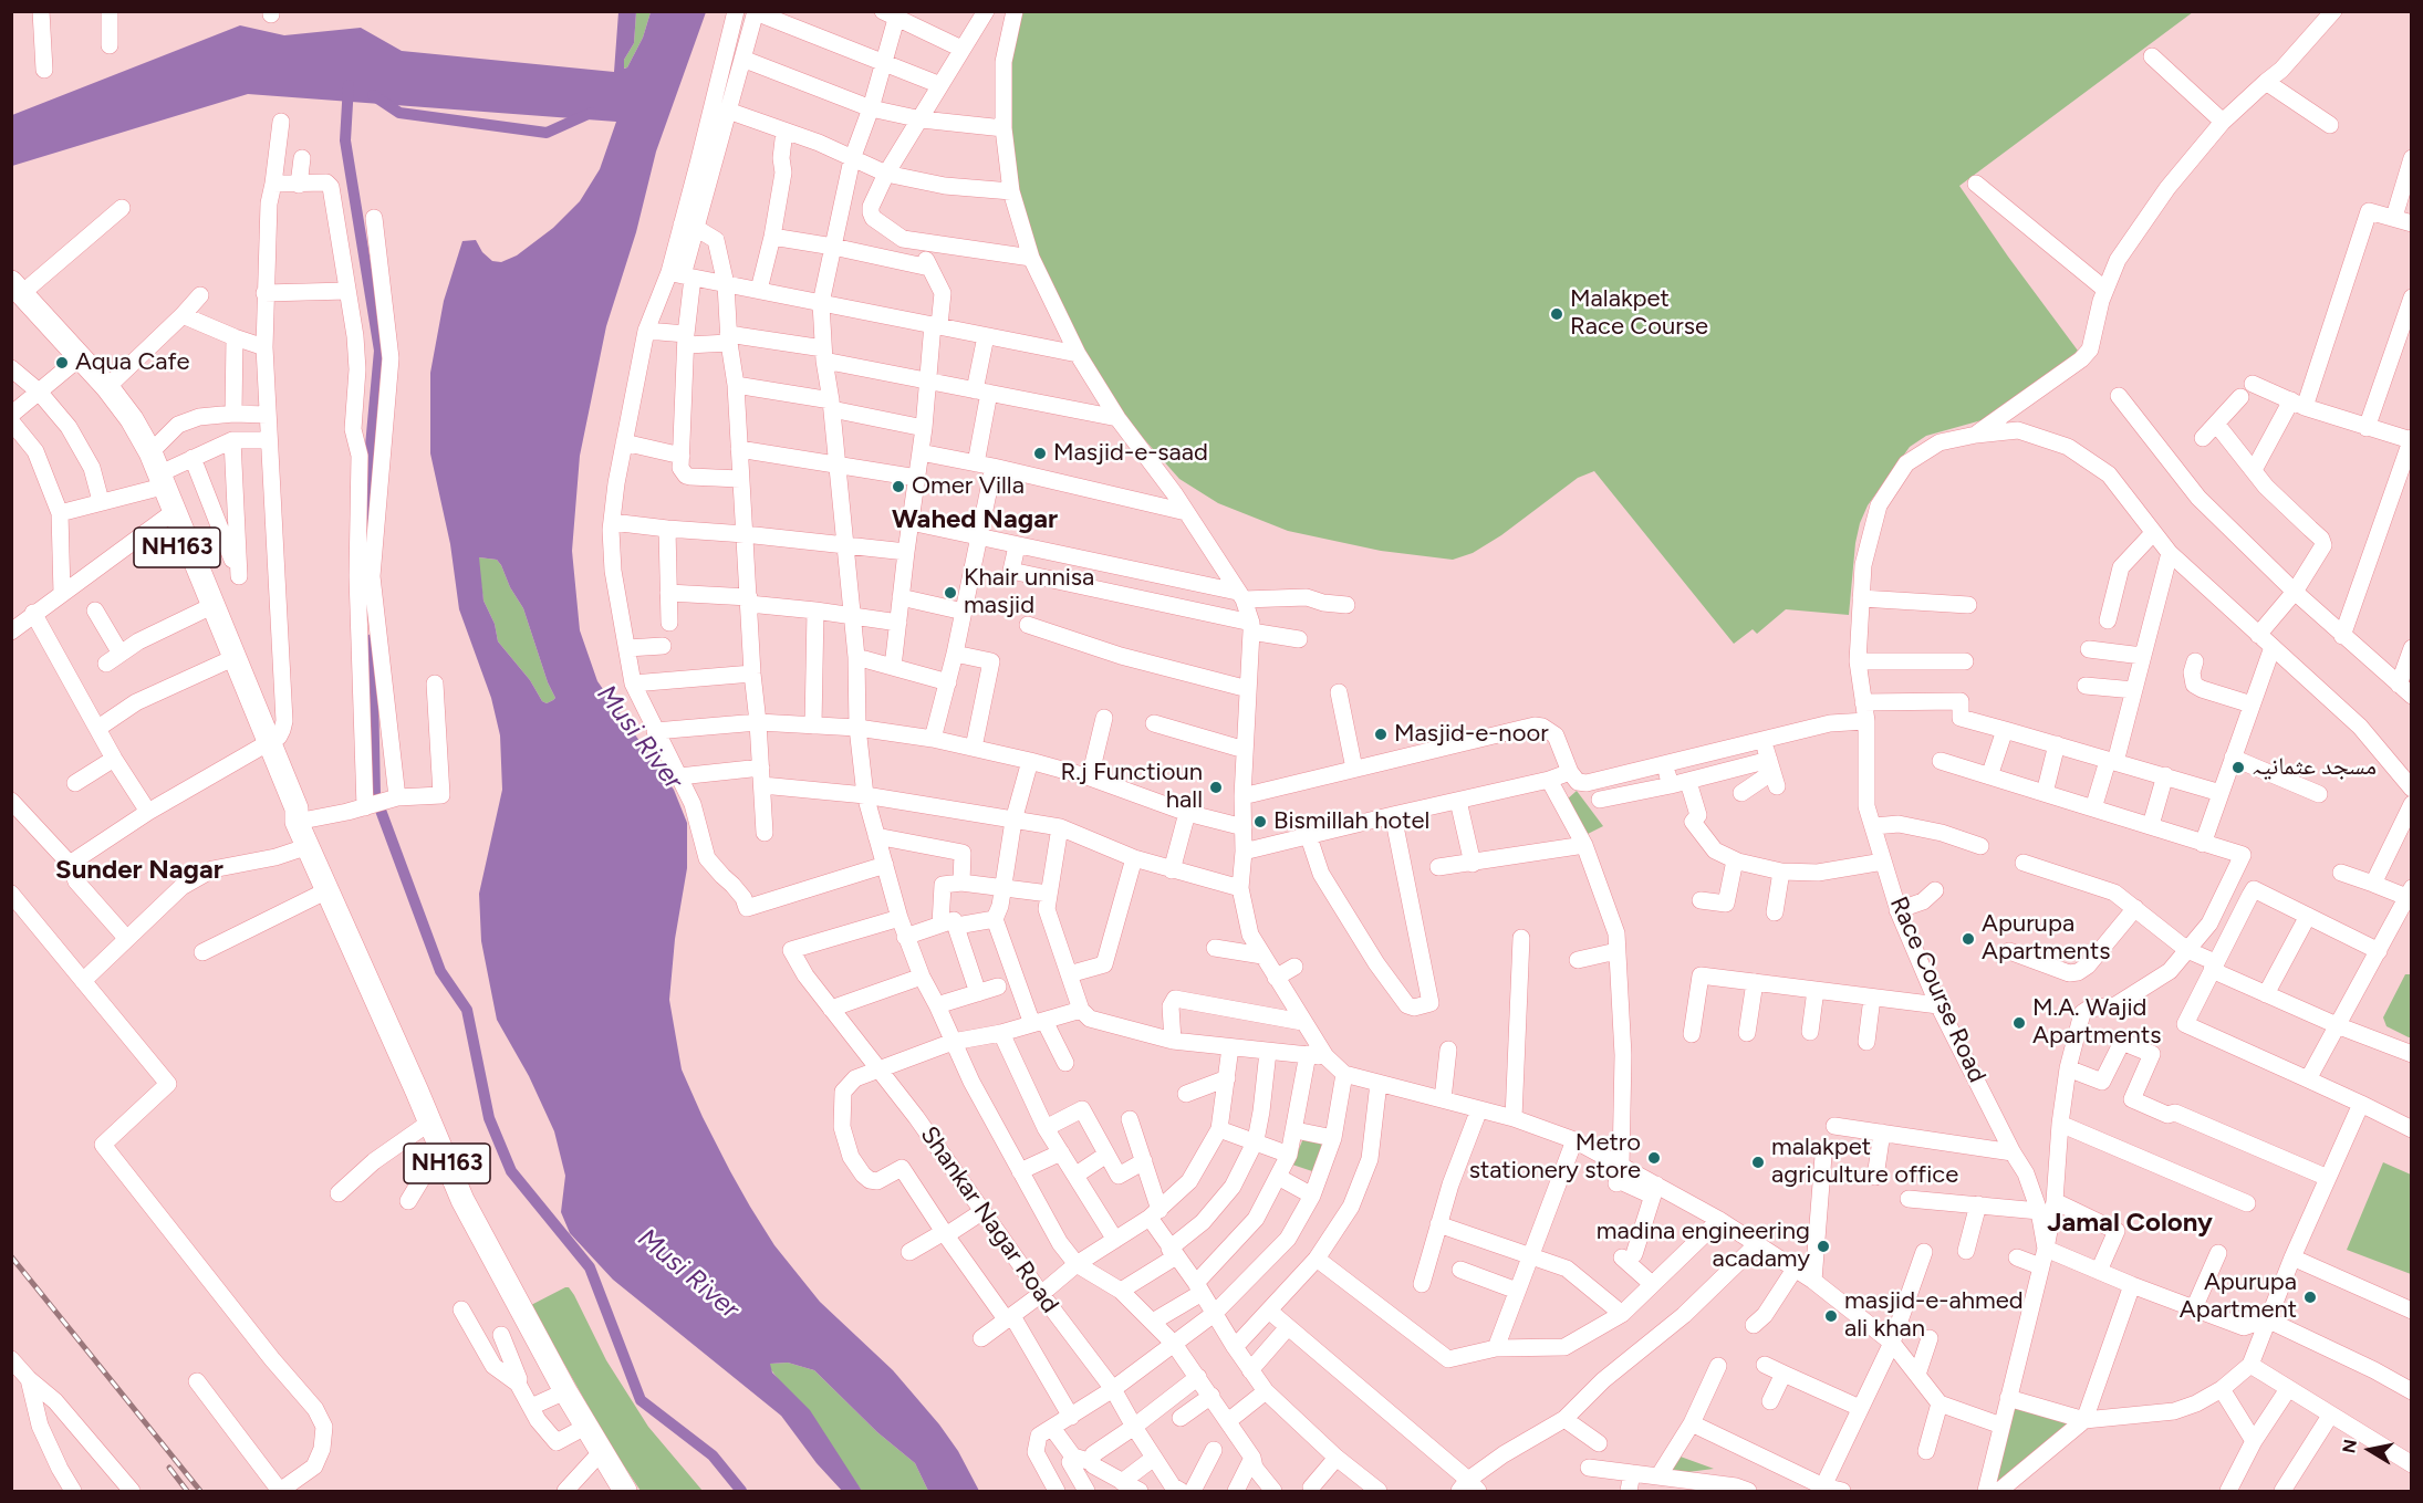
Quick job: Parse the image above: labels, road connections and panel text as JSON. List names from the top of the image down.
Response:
{
  "streets": {
    "highway": ["NH163"],
    "street": ["Race Course Road", "Shankar Nagar Road"]
  },
  "districts": ["Wahed Nagar", "Sunder Nagar", "Jamal Colony"],
  "water": ["Musi River"],
  "places": [
    "Malakpet Race Course",
    "Aqua Cafe",
    "Masjid-e-saad",
    "Omer Villa",
    "Khair unnisa masjid",
    "Masjid-e-noor",
    "مسجد عثمانیہ",
    "R.j Functioun hall",
    "Bismillah hotel",
    "Apurupa Apartments",
    "M.A. Wajid Apartments",
    "Metro stationery store",
    "malakpet agriculture office",
    "madina engineering acadamy",
    "Apurupa Apartment",
    "masjid-e-ahmed ali khan"
  ],
  "north": "left"
}
